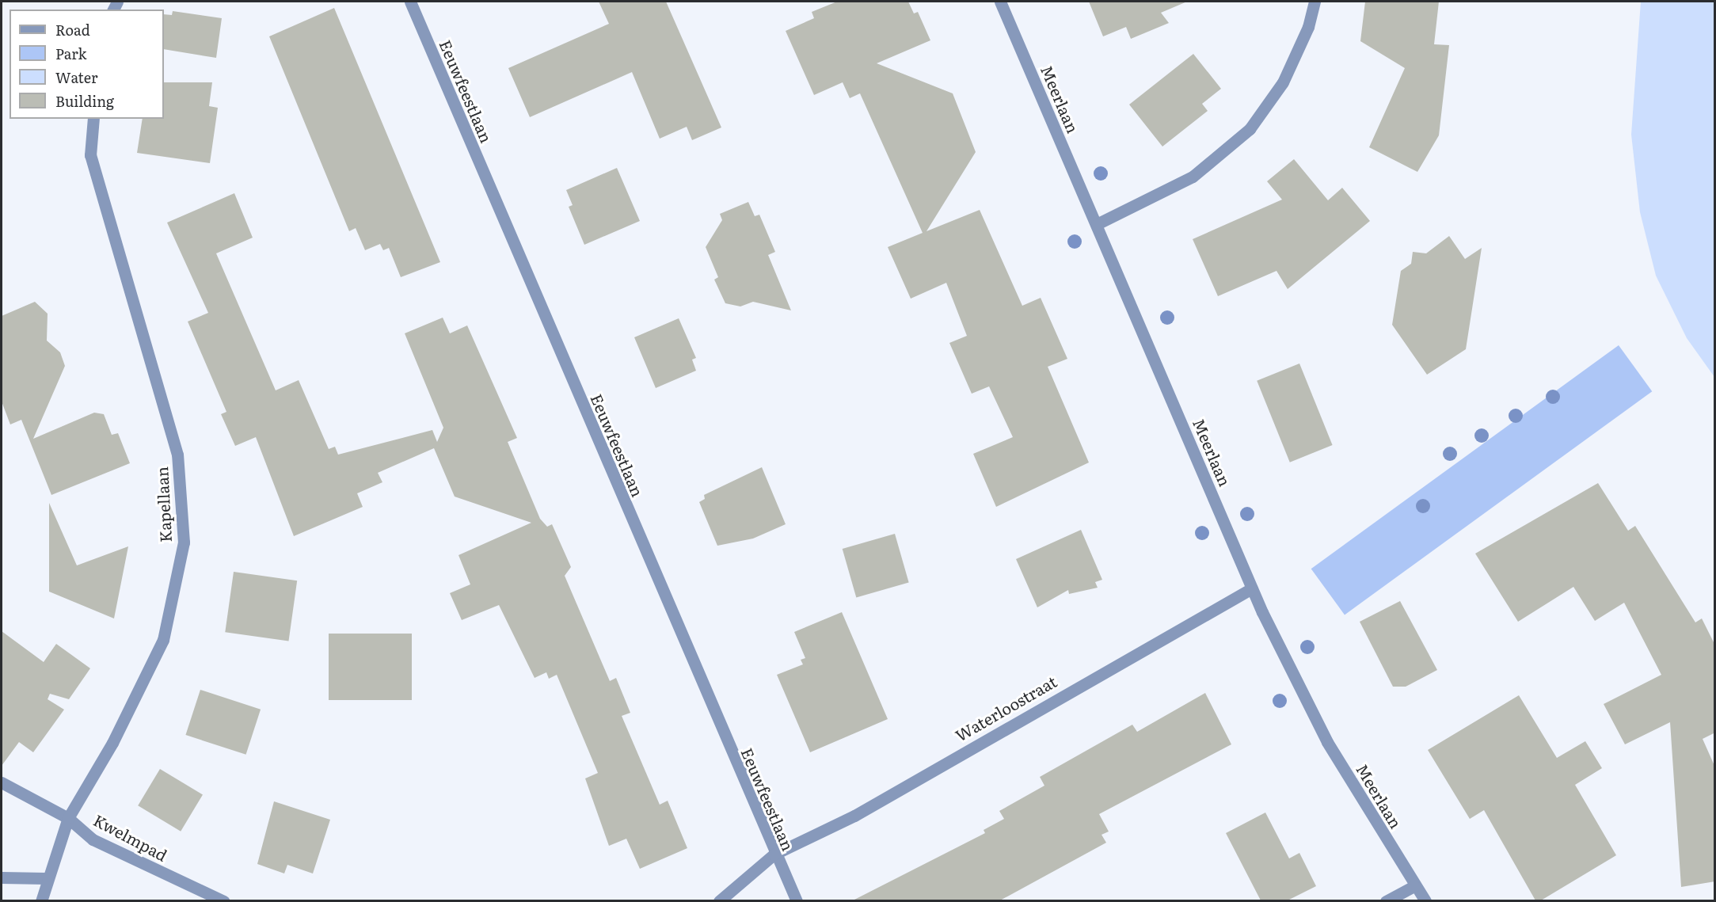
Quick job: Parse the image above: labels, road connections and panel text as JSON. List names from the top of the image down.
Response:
{
  "streets": {
    "street": [
      "Eeuwfeestlaan",
      "Meerlaan",
      "Kapellaan",
      "Waterloostraat",
      "Kwelmpad"
    ]
  },
  "crossings": [
    ["Eeuwfeestlaan", "Waterloostraat"],
    ["Meerlaan", "Waterloostraat"],
    ["Kapellaan", "Kwelmpad"]
  ],
  "legend": [
    "Road",
    "Park",
    "Water",
    "Building"
  ]
}
